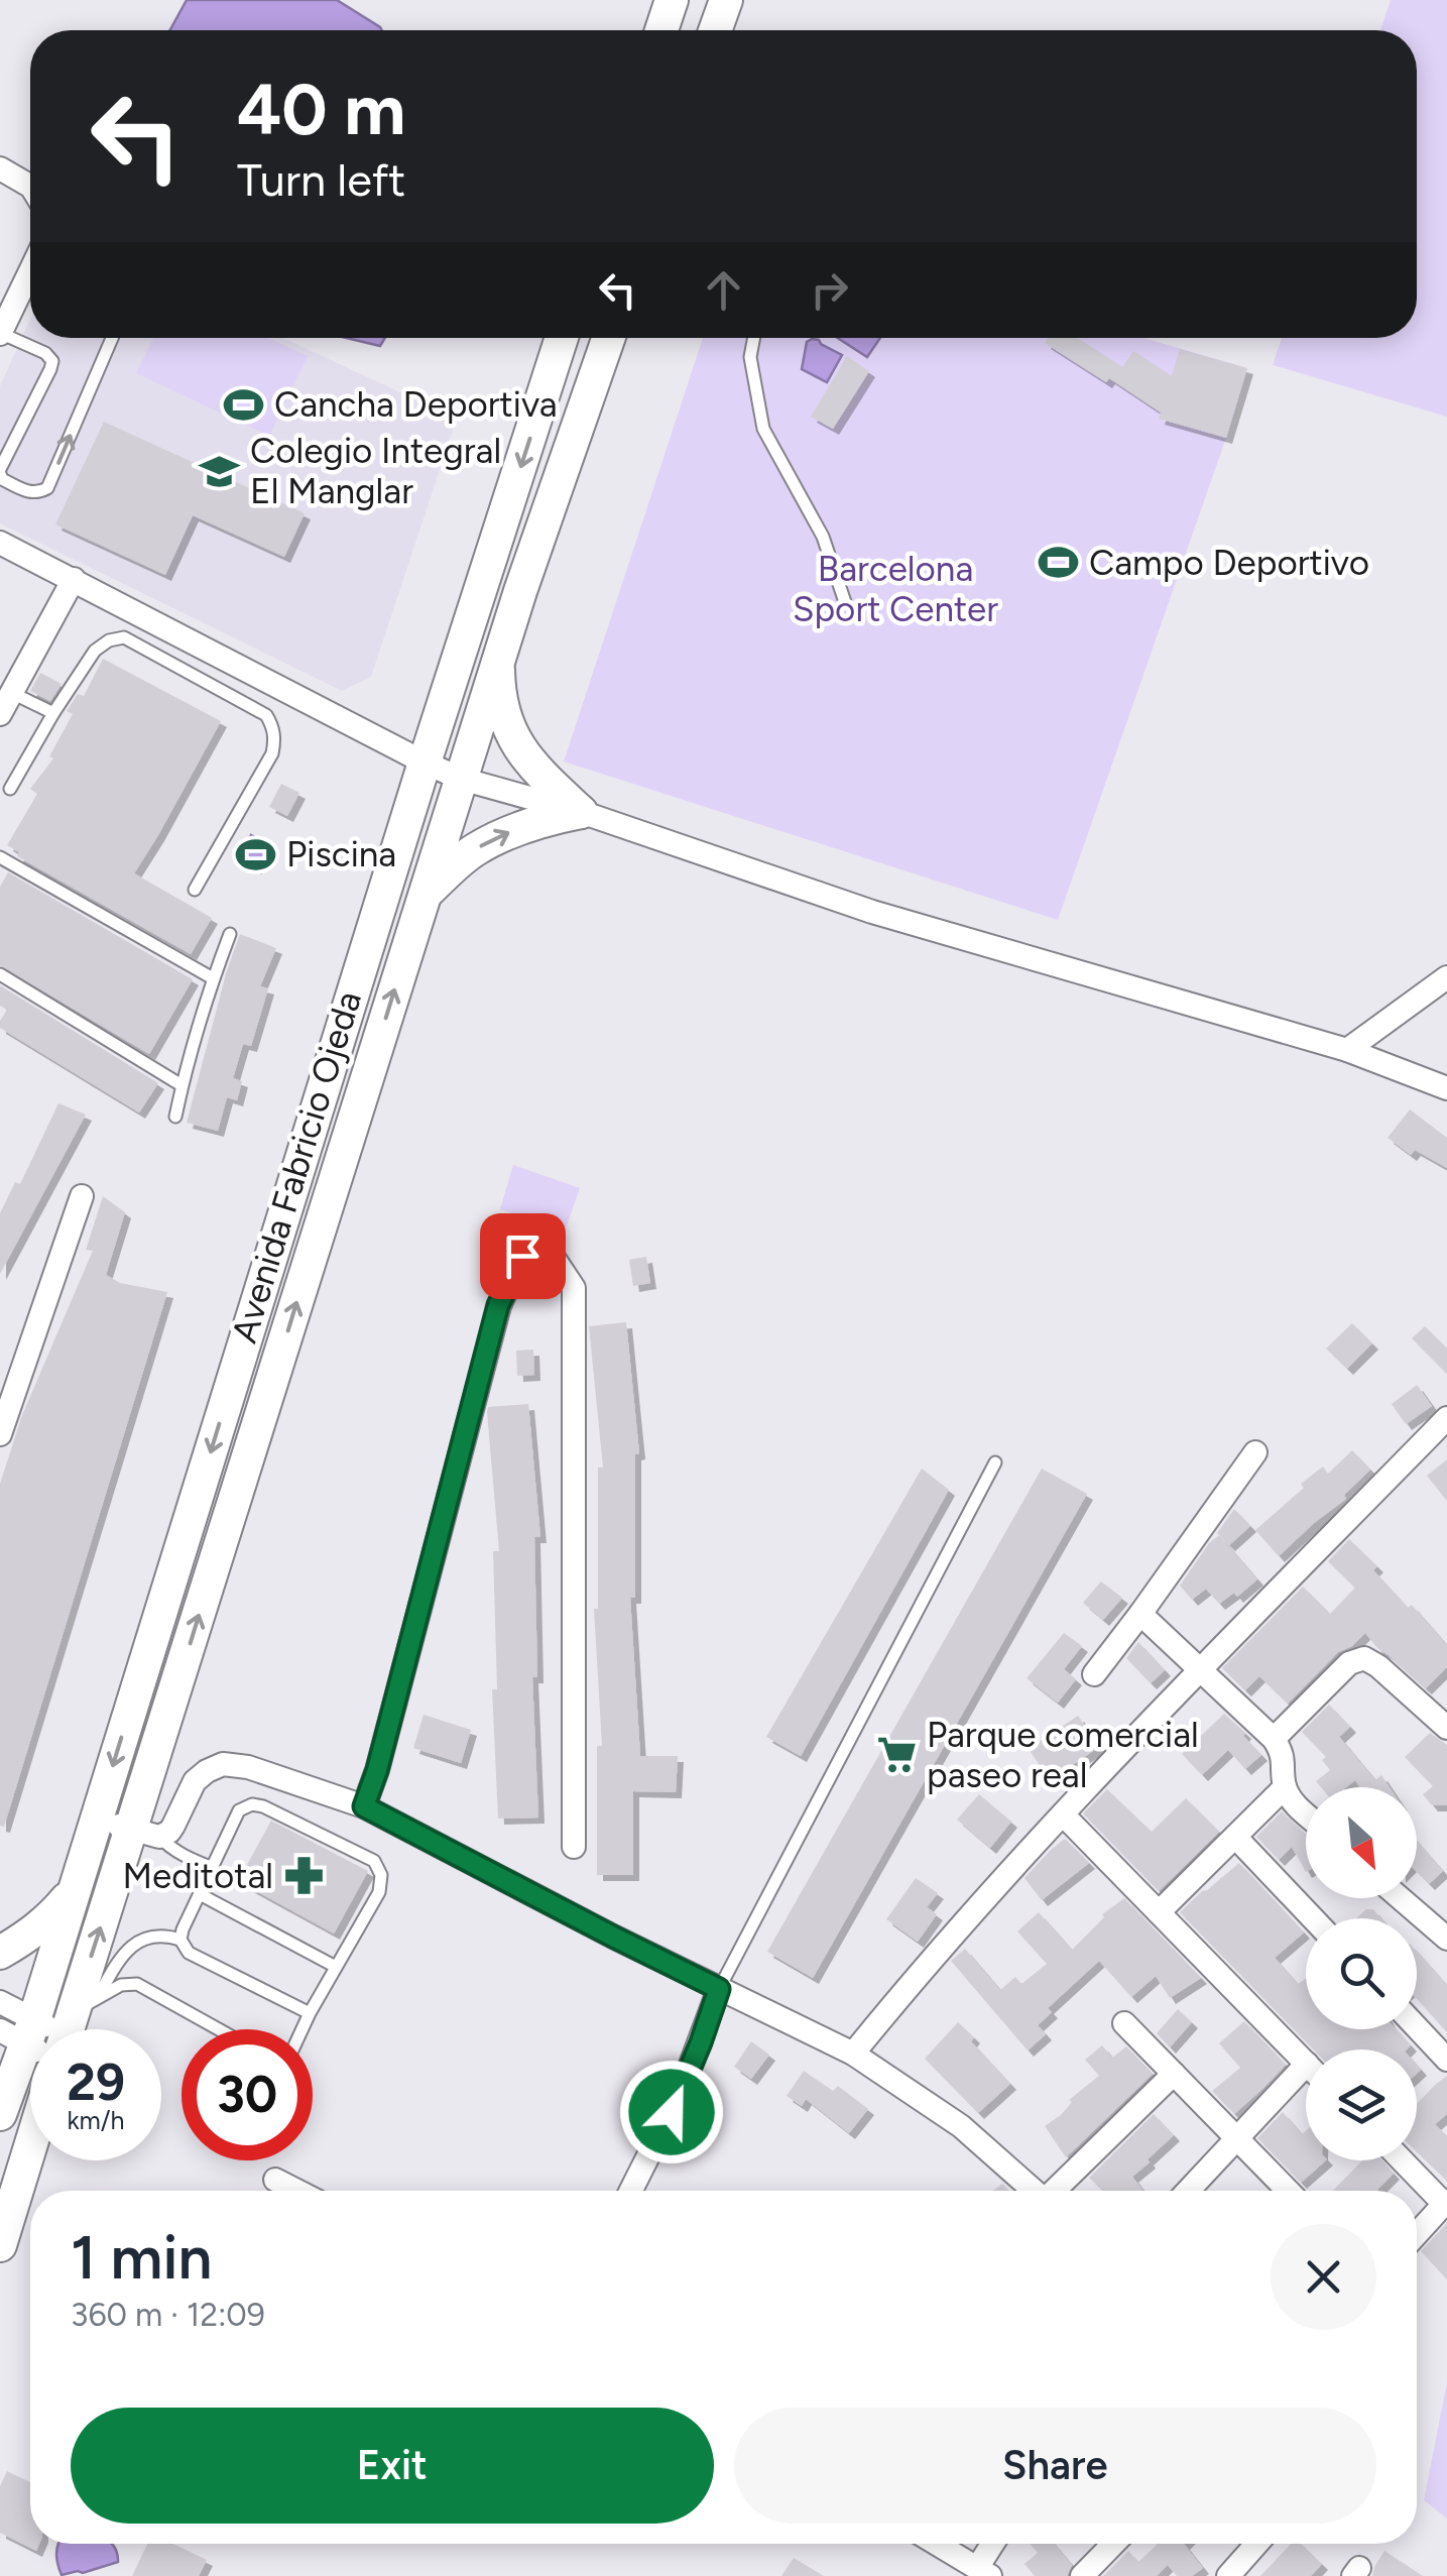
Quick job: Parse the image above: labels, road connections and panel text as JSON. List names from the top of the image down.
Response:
{
  "streets": {
    "street": ["Avenida Fabricio Ojeda"]
  },
  "parks": ["Barcelona Sport Center"],
  "places": {
    "sports": ["Cancha Deportiva", "Campo Deportivo", "Piscina"],
    "school or university": ["Colegio Integral El Manglar"],
    "supermarket": ["Parque comercial paseo real"],
    "pharmacy": ["Meditotal"]
  },
  "north": "bottom right",
  "page": {
    "turn": ["40 m", "Turn left"],
    "speed": "29 km/h",
    "limit": "30",
    "heading": ["1 min", "360 m · 12:09"],
    "buttons": ["Exit", "Share"]
  }
}
